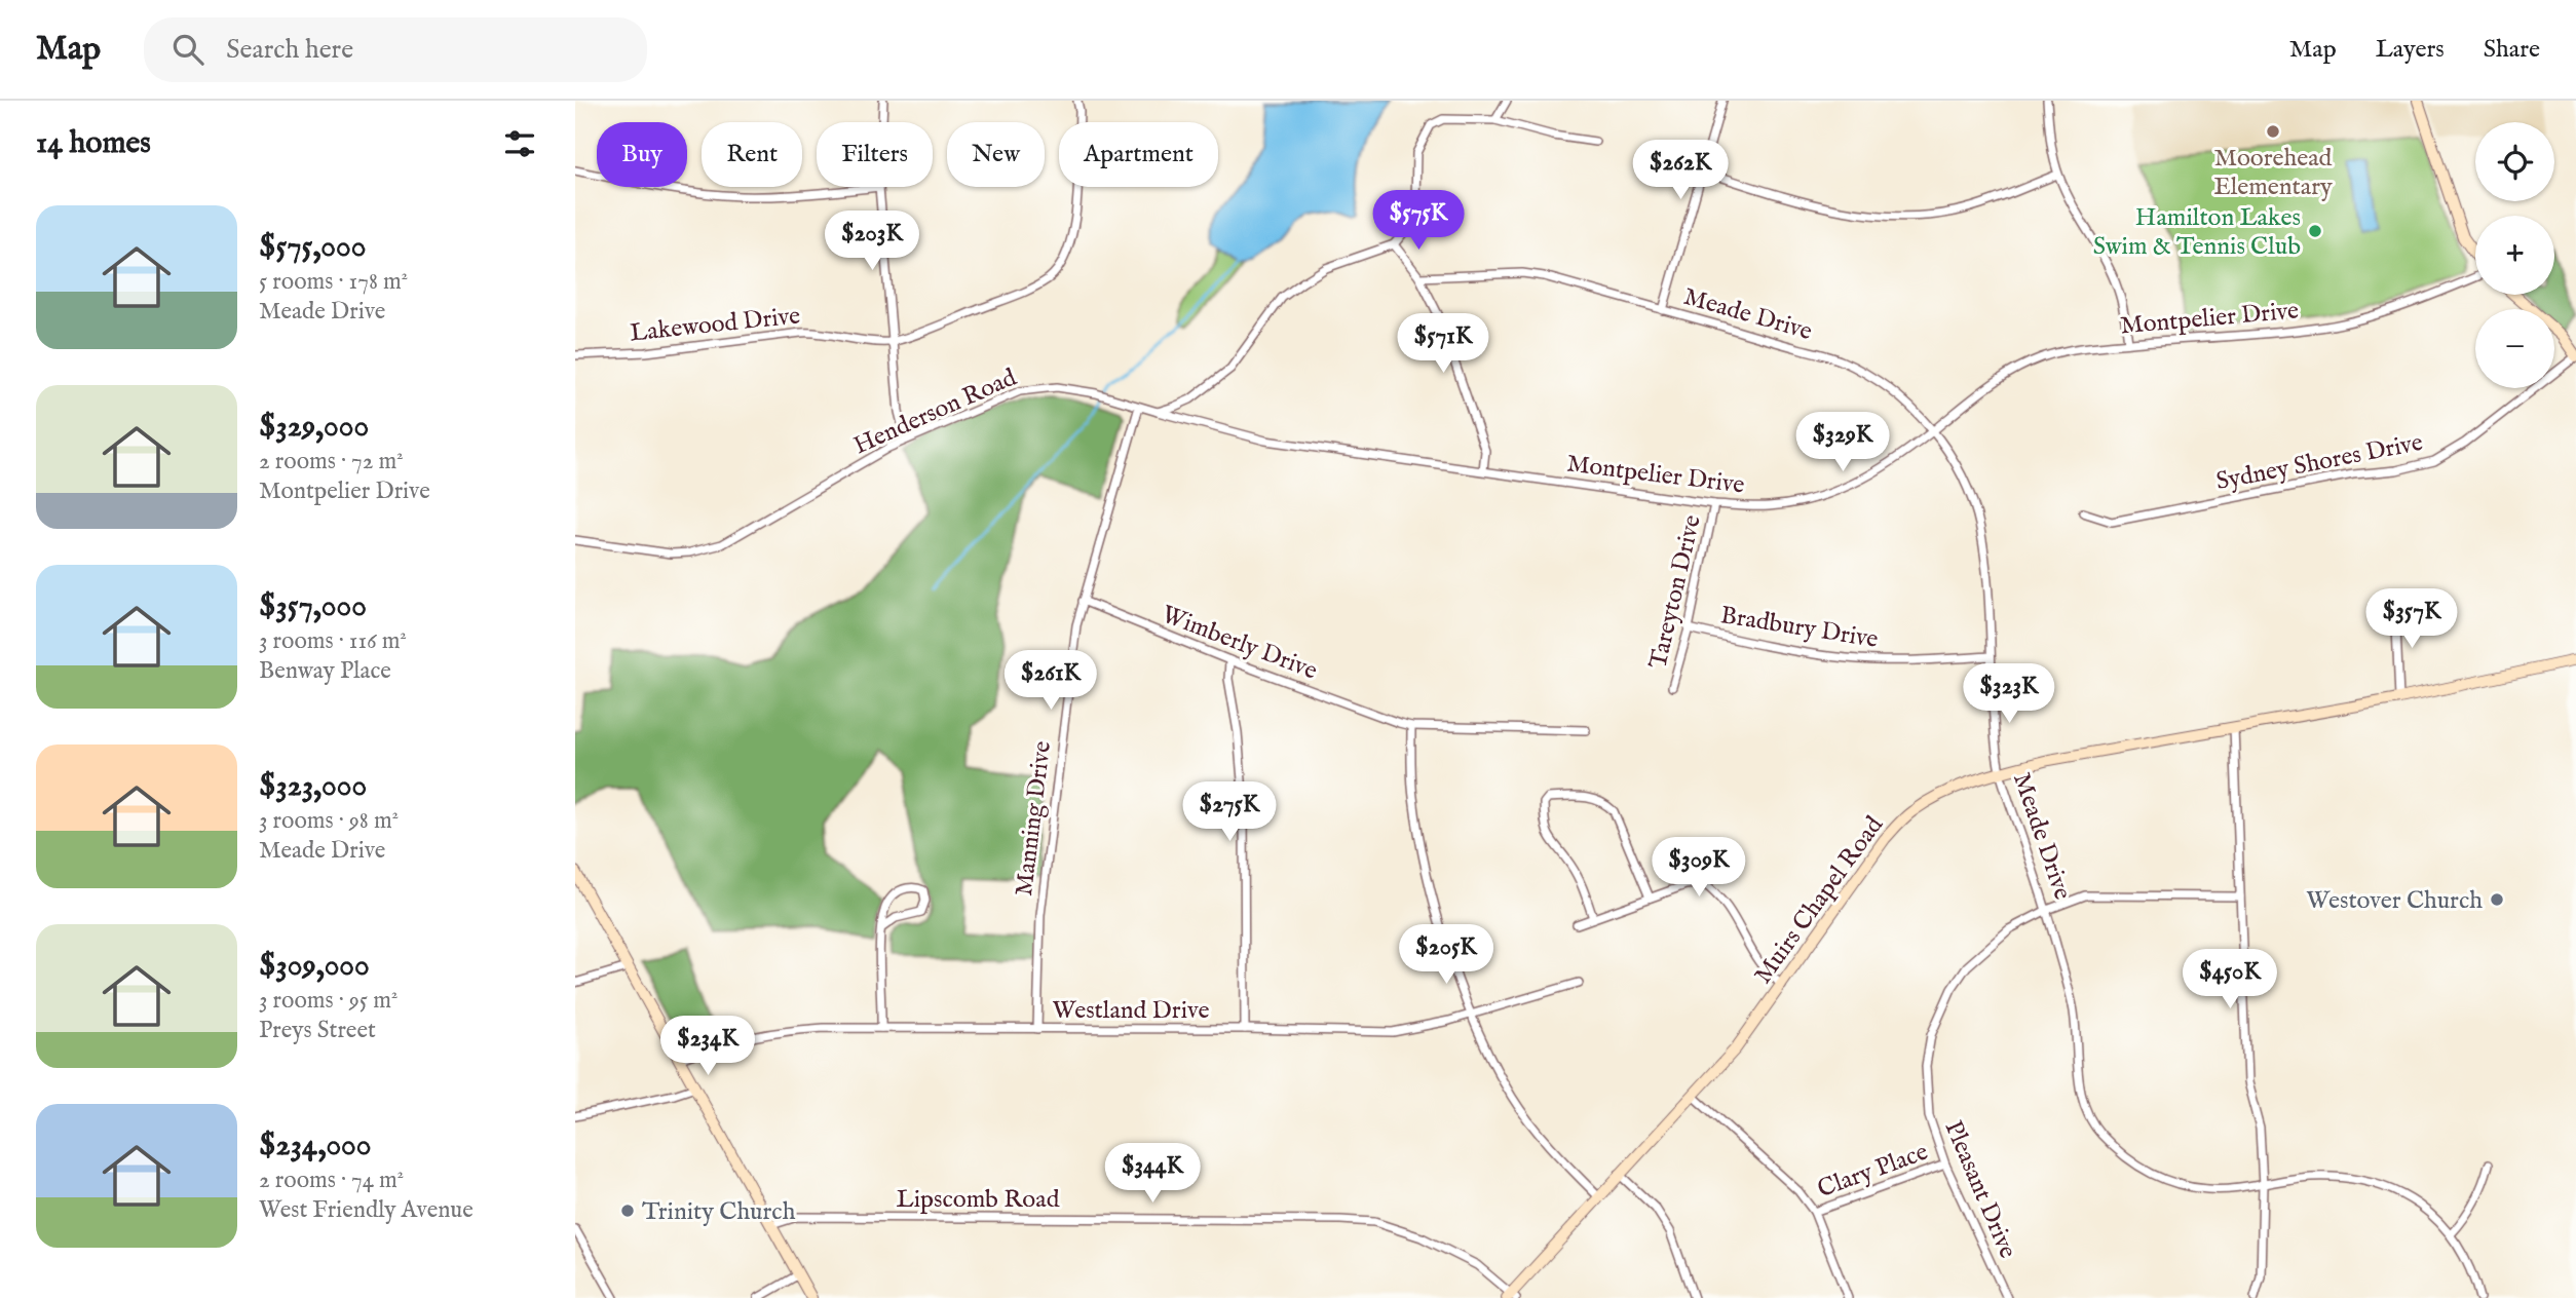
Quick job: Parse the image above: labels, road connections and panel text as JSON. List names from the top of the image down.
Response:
{
  "streets": {
    "main road": ["Muirs Chapel Road"],
    "street": [
      "Meade Drive",
      "Montpelier Drive",
      "Lakewood Drive",
      "Henderson Road",
      "Sydney Shores Drive",
      "Tareyton Drive",
      "Bradbury Drive",
      "Wimberly Drive",
      "Manning Drive",
      "Westland Drive",
      "Clary Place",
      "Pleasant Drive",
      "Lipscomb Road"
    ]
  },
  "crossings": [
    ["Meade Drive", "Montpelier Drive"],
    ["Meade Drive", "Bradbury Drive"],
    ["Meade Drive", "Muirs Chapel Road"],
    ["Meade Drive", "Pleasant Drive"],
    ["Montpelier Drive", "Henderson Road"],
    ["Montpelier Drive", "Tareyton Drive"],
    ["Henderson Road", "Manning Drive"],
    ["Tareyton Drive", "Bradbury Drive"],
    ["Wimberly Drive", "Manning Drive"],
    ["Manning Drive", "Westland Drive"],
    ["Muirs Chapel Road", "Lipscomb Road"],
    ["Clary Place", "Pleasant Drive"]
  ],
  "places": [
    "Moorehead Elementary",
    "Hamilton Lakes Swim & Tennis Club",
    "Westover Church",
    "Trinity Church"
  ],
  "page": {
    "header": "Map",
    "search": "Search here",
    "nav": ["Map", "Layers", "Share"],
    "heading": "14 homes",
    "map_buttons": ["+", "−"],
    "chip": [
      "Buy",
      "Rent",
      "Filters",
      "New",
      "Apartment"
    ],
    "price": [
      "$262K",
      "$575K",
      "$203K",
      "$571K",
      "$329K",
      "$357K",
      "$261K",
      "$323K",
      "$275K",
      "$309K",
      "$205K",
      "$450K",
      "$234K",
      "$344K"
    ],
    "list": [
      {
        "name": "$575,000",
        "note": "5 rooms · 178 m² · Meade Drive"
      },
      {
        "name": "$329,000",
        "note": "2 rooms · 72 m² · Montpelier Drive"
      },
      {
        "name": "$357,000",
        "note": "3 rooms · 116 m² · Benway Place"
      },
      {
        "name": "$323,000",
        "note": "3 rooms · 98 m² · Meade Drive"
      },
      {
        "name": "$309,000",
        "note": "3 rooms · 95 m² · Preys Street"
      },
      {
        "name": "$234,000",
        "note": "2 rooms · 74 m² · West Friendly Avenue"
      }
    ]
  }
}
